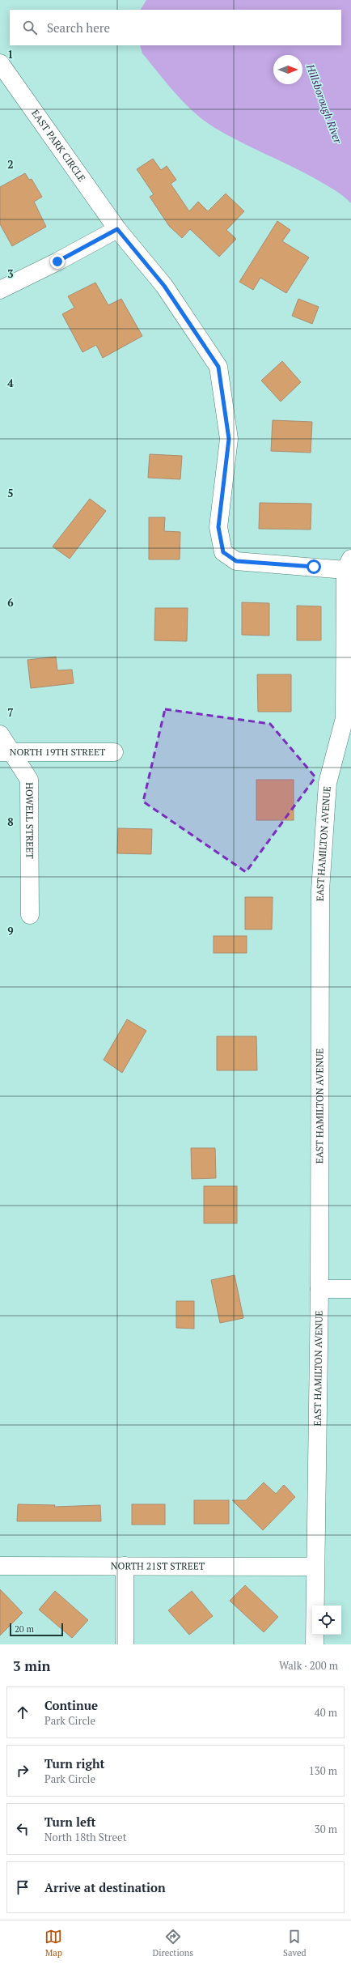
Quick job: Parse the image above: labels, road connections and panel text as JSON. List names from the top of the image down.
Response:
{
  "streets": {
    "street": [
      "EAST PARK CIRCLE",
      "NORTH 19TH STREET",
      "HOWELL STREET",
      "EAST HAMILTON AVENUE",
      "NORTH 21ST STREET"
    ]
  },
  "crossings": [
    ["EAST PARK CIRCLE", "EAST HAMILTON AVENUE"],
    ["NORTH 19TH STREET", "HOWELL STREET"],
    ["EAST HAMILTON AVENUE", "NORTH 21ST STREET"]
  ],
  "water": ["Hillsborough River"],
  "scale_bar": "20 m",
  "north": "right",
  "page": {
    "search": "Search here",
    "scale": "20 m",
    "heading": ["3 min", "Walk · 200 m"],
    "list": [
      ["Continue", "Park Circle", "40 m"],
      ["Turn right", "Park Circle", "130 m"],
      ["Turn left", "North 18th Street", "30 m"],
      "Arrive at destination"
    ],
    "nav": ["Map", "Directions", "Saved"]
  },
  "grid": {
    "rows": [
      "1",
      "2",
      "3",
      "4",
      "5",
      "6",
      "7",
      "8",
      "9"
    ]
  }
}
